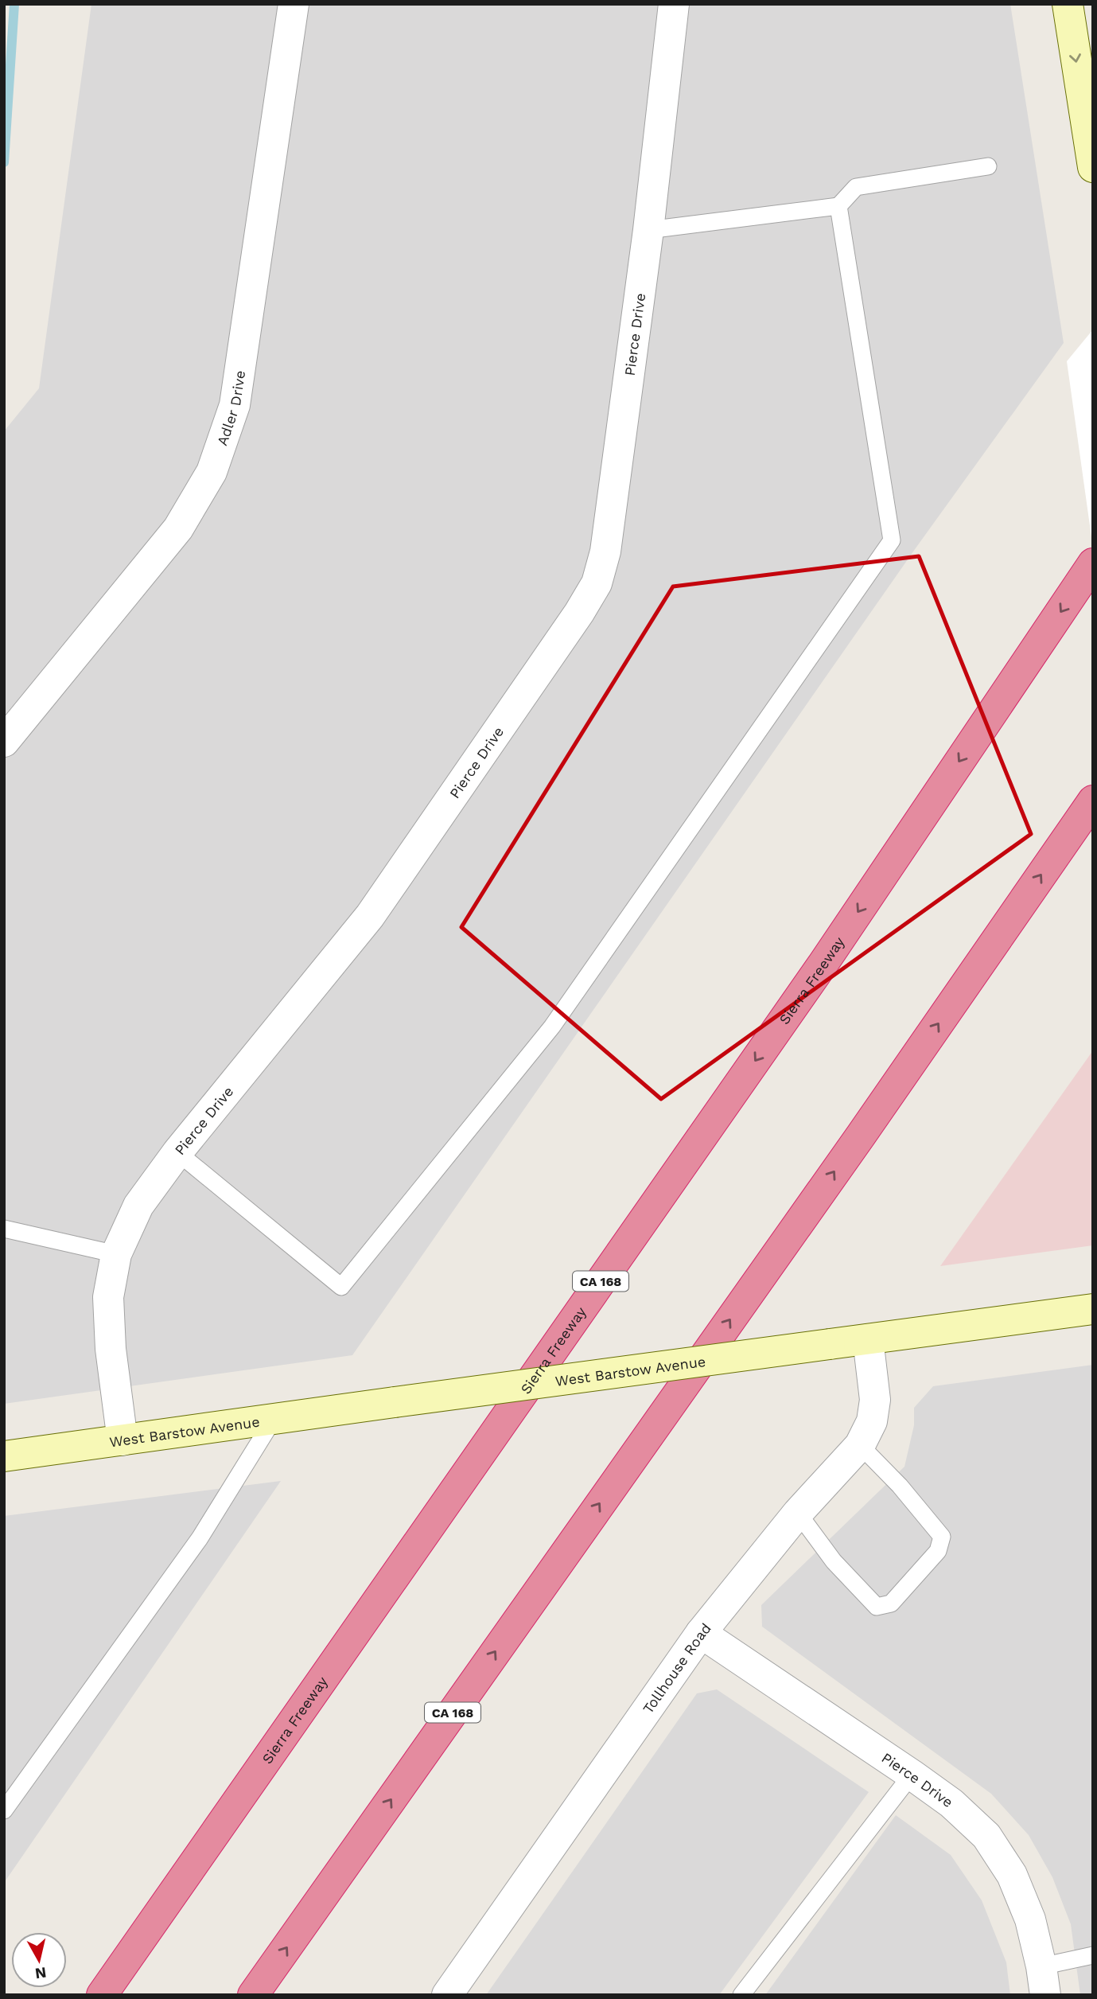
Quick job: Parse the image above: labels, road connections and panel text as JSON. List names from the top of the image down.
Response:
{
  "streets": {
    "highway": ["Sierra Freeway", "CA 168"],
    "main road": ["West Barstow Avenue"],
    "street": ["Pierce Drive", "Adler Drive", "Tollhouse Road"]
  },
  "crossings": [
    ["Pierce Drive", "West Barstow Avenue"],
    ["Pierce Drive", "Tollhouse Road"],
    ["West Barstow Avenue", "Tollhouse Road"]
  ],
  "north": "bottom"
}
